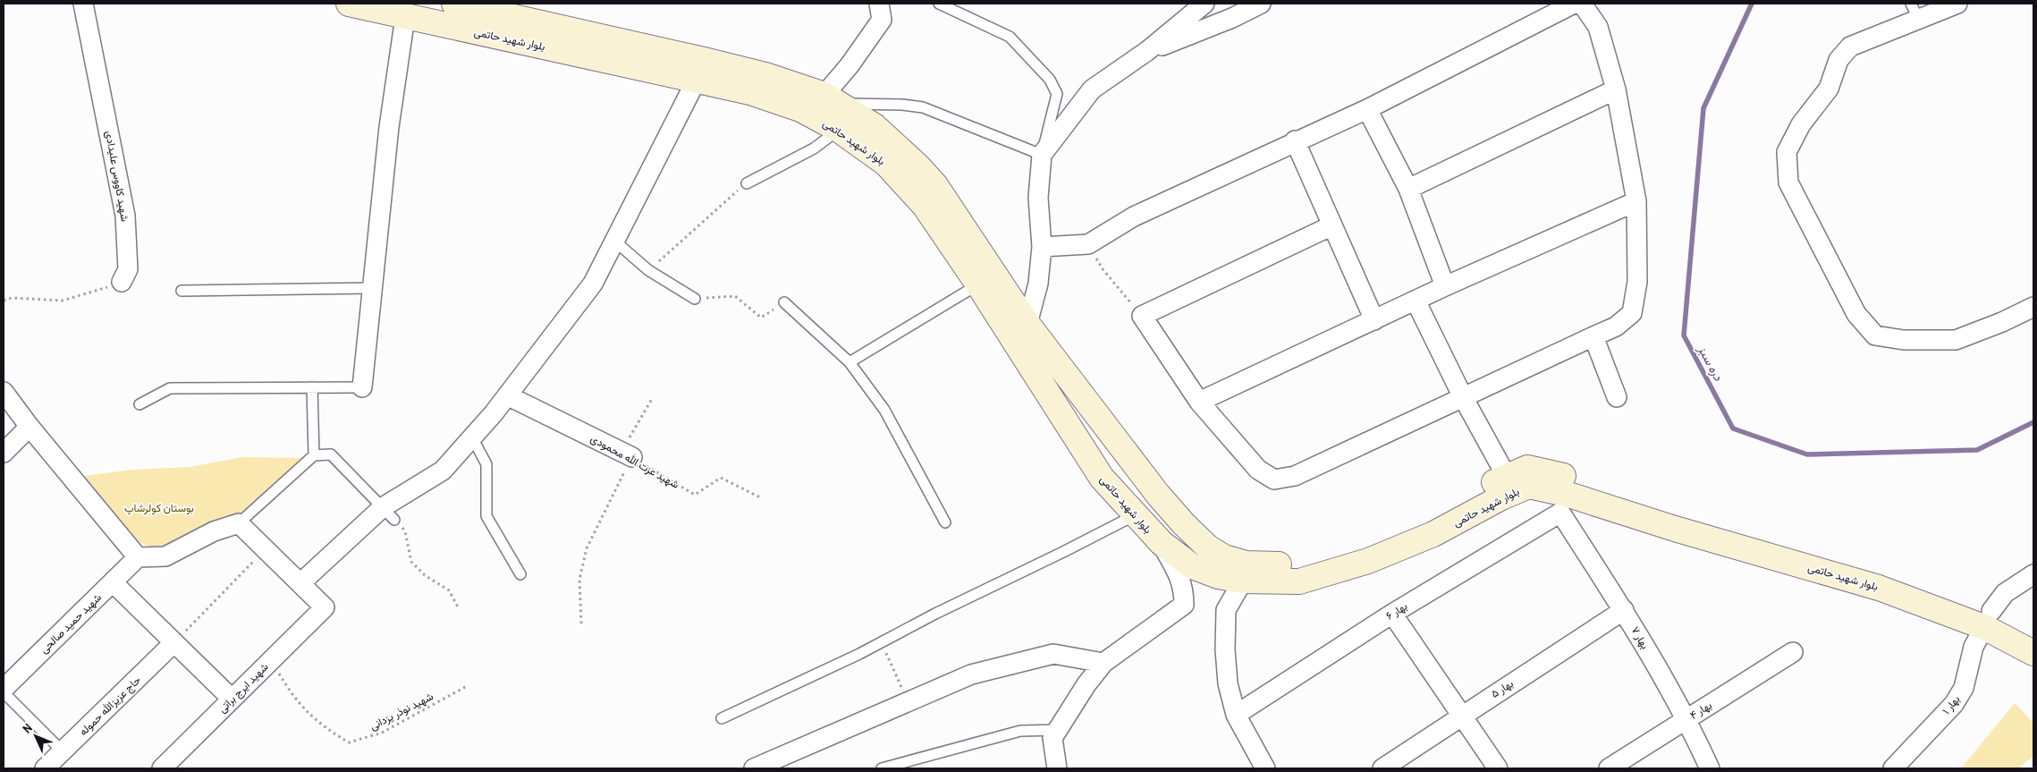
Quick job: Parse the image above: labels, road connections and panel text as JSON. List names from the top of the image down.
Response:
{
  "streets": {
    "main road": ["بلوار شهید حاتمی"],
    "street": [
      "شهید کاووس علیدادی",
      "شهید عزت الله محمودی",
      "بهار ۶",
      "شهید حمید صالحی",
      "بهار ۷",
      "شهید ایرج براتی",
      "بهار ۵",
      "بهار ۱",
      "حاج عزیزالله حموله",
      "بهار ۴"
    ],
    "path": ["شهید نوذر یزدانی"]
  },
  "crossings": [
    ["بلوار شهید حاتمی", "بهار ۶"],
    ["بلوار شهید حاتمی", "بهار ۷"],
    ["بلوار شهید حاتمی", "بهار ۱"],
    ["بهار ۶", "بهار ۷"],
    ["بهار ۷", "بهار ۵"],
    ["بهار ۷", "بهار ۴"],
    ["شهید ایرج براتی", "شهید نوذر یزدانی"]
  ],
  "water": ["دره سبز"],
  "parks": ["بوستان کولرشاپ"],
  "north": "top left"
}
